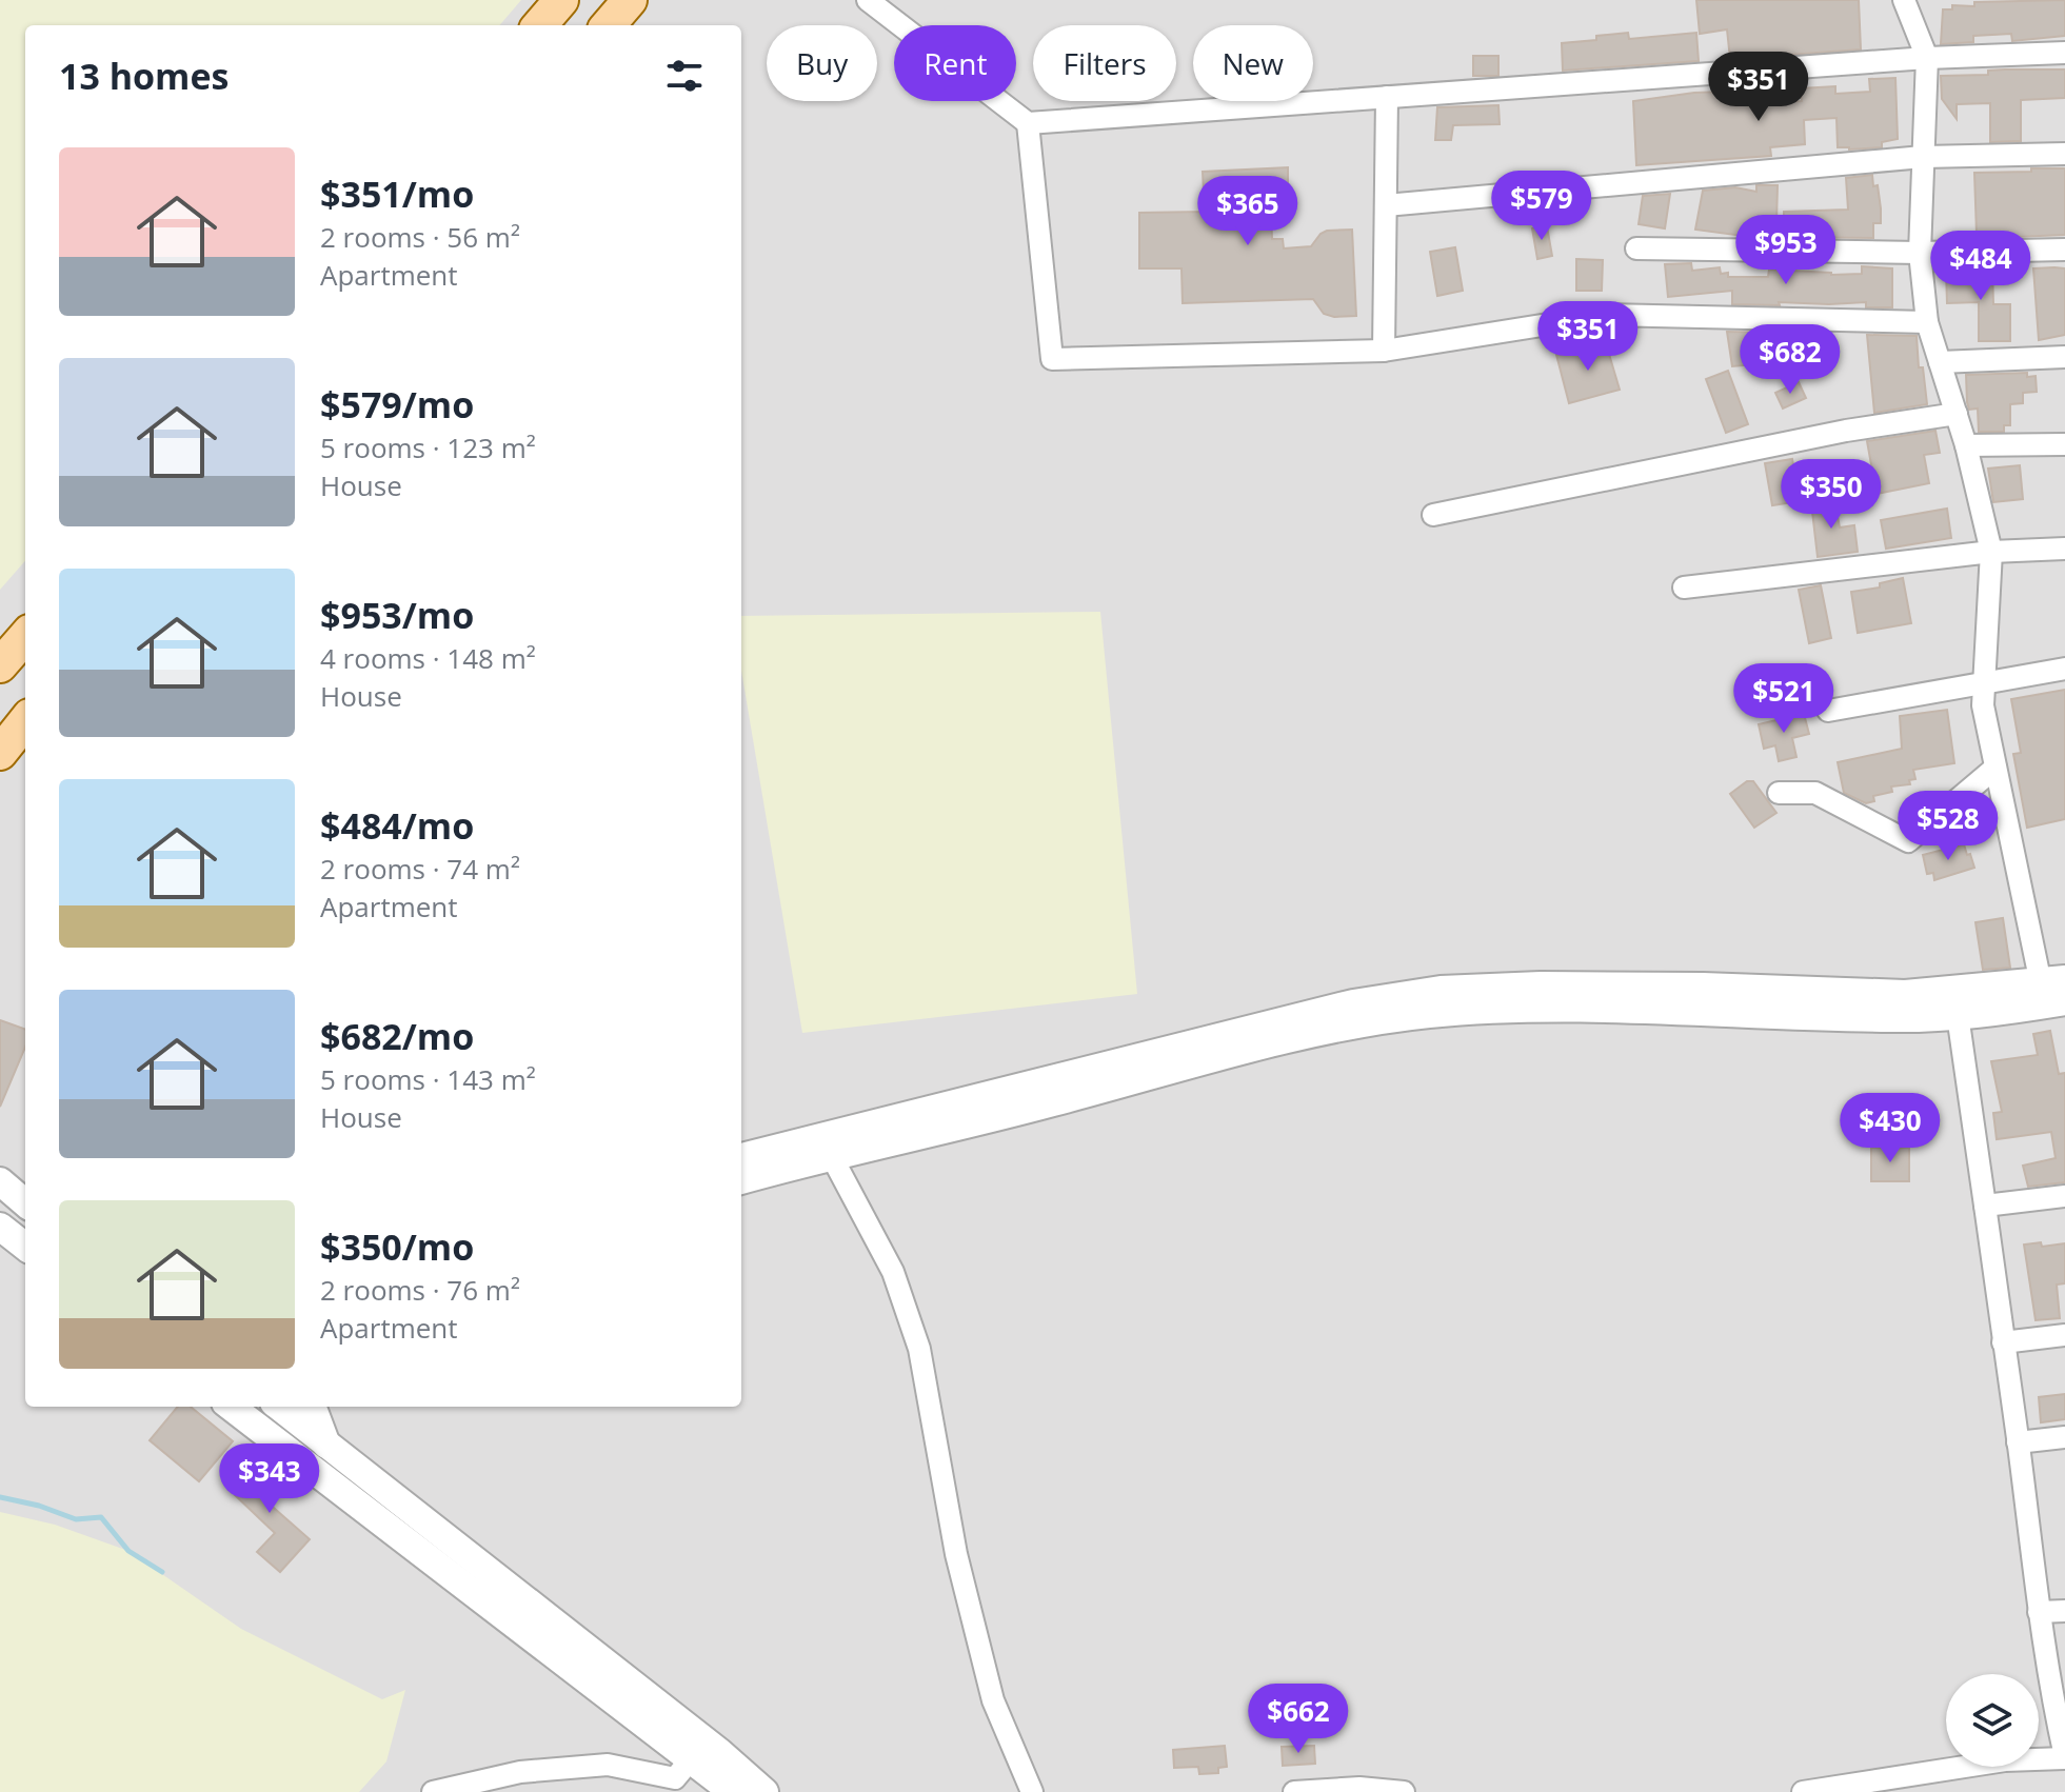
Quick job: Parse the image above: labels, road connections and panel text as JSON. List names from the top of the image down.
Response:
{
  "page": {
    "chip": [
      "Buy",
      "Rent",
      "Filters",
      "New"
    ],
    "heading": "13 homes",
    "price": [
      "$351",
      "$579",
      "$365",
      "$953",
      "$484",
      "$351",
      "$682",
      "$350",
      "$521",
      "$528",
      "$430",
      "$343",
      "$662"
    ],
    "list": [
      {
        "name": "$351/mo",
        "note": "2 rooms · 56 m² · Apartment"
      },
      {
        "name": "$579/mo",
        "note": "5 rooms · 123 m² · House"
      },
      {
        "name": "$953/mo",
        "note": "4 rooms · 148 m² · House"
      },
      {
        "name": "$484/mo",
        "note": "2 rooms · 74 m² · Apartment"
      },
      {
        "name": "$682/mo",
        "note": "5 rooms · 143 m² · House"
      },
      {
        "name": "$350/mo",
        "note": "2 rooms · 76 m² · Apartment"
      }
    ]
  }
}
